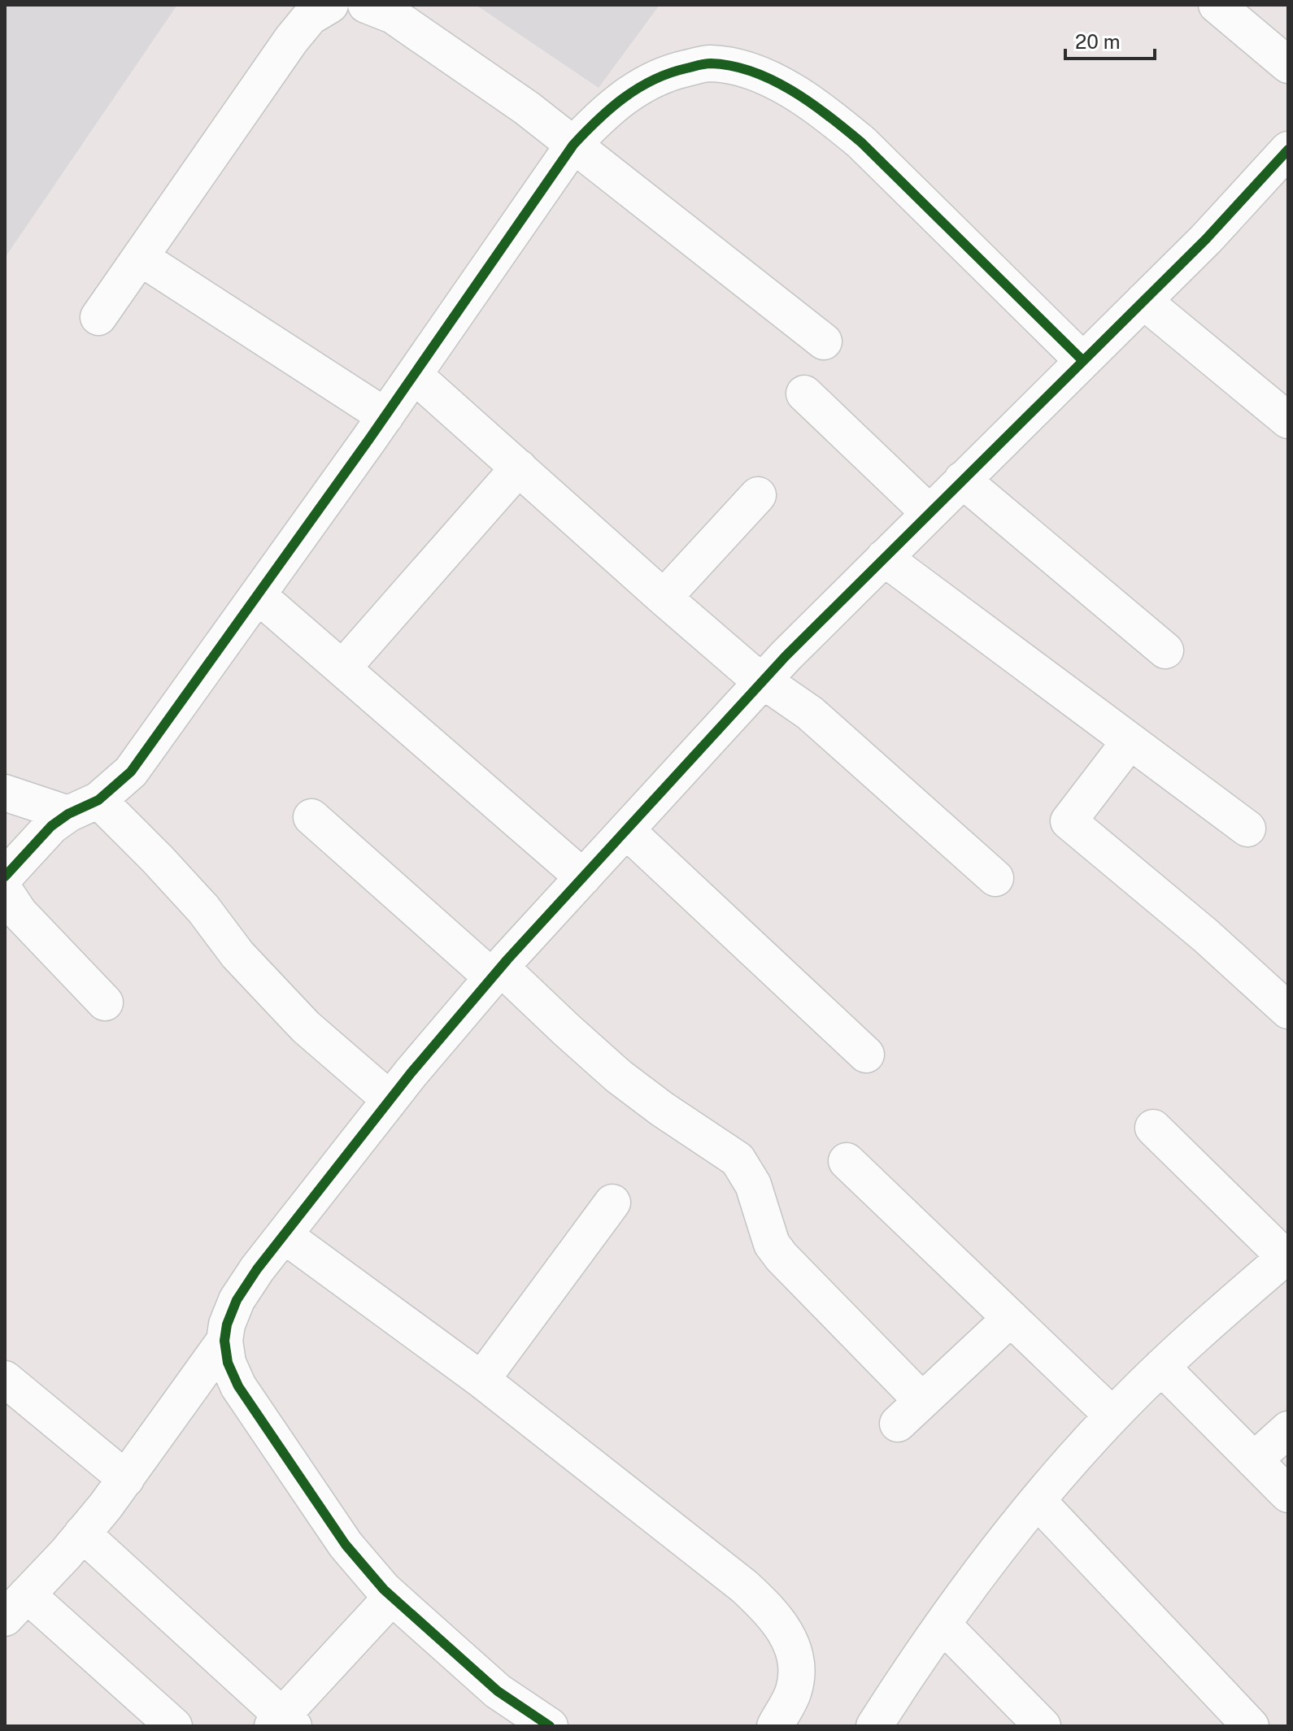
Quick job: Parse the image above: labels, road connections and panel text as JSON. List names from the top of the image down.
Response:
{
  "scale_bar": "20 m"
}
